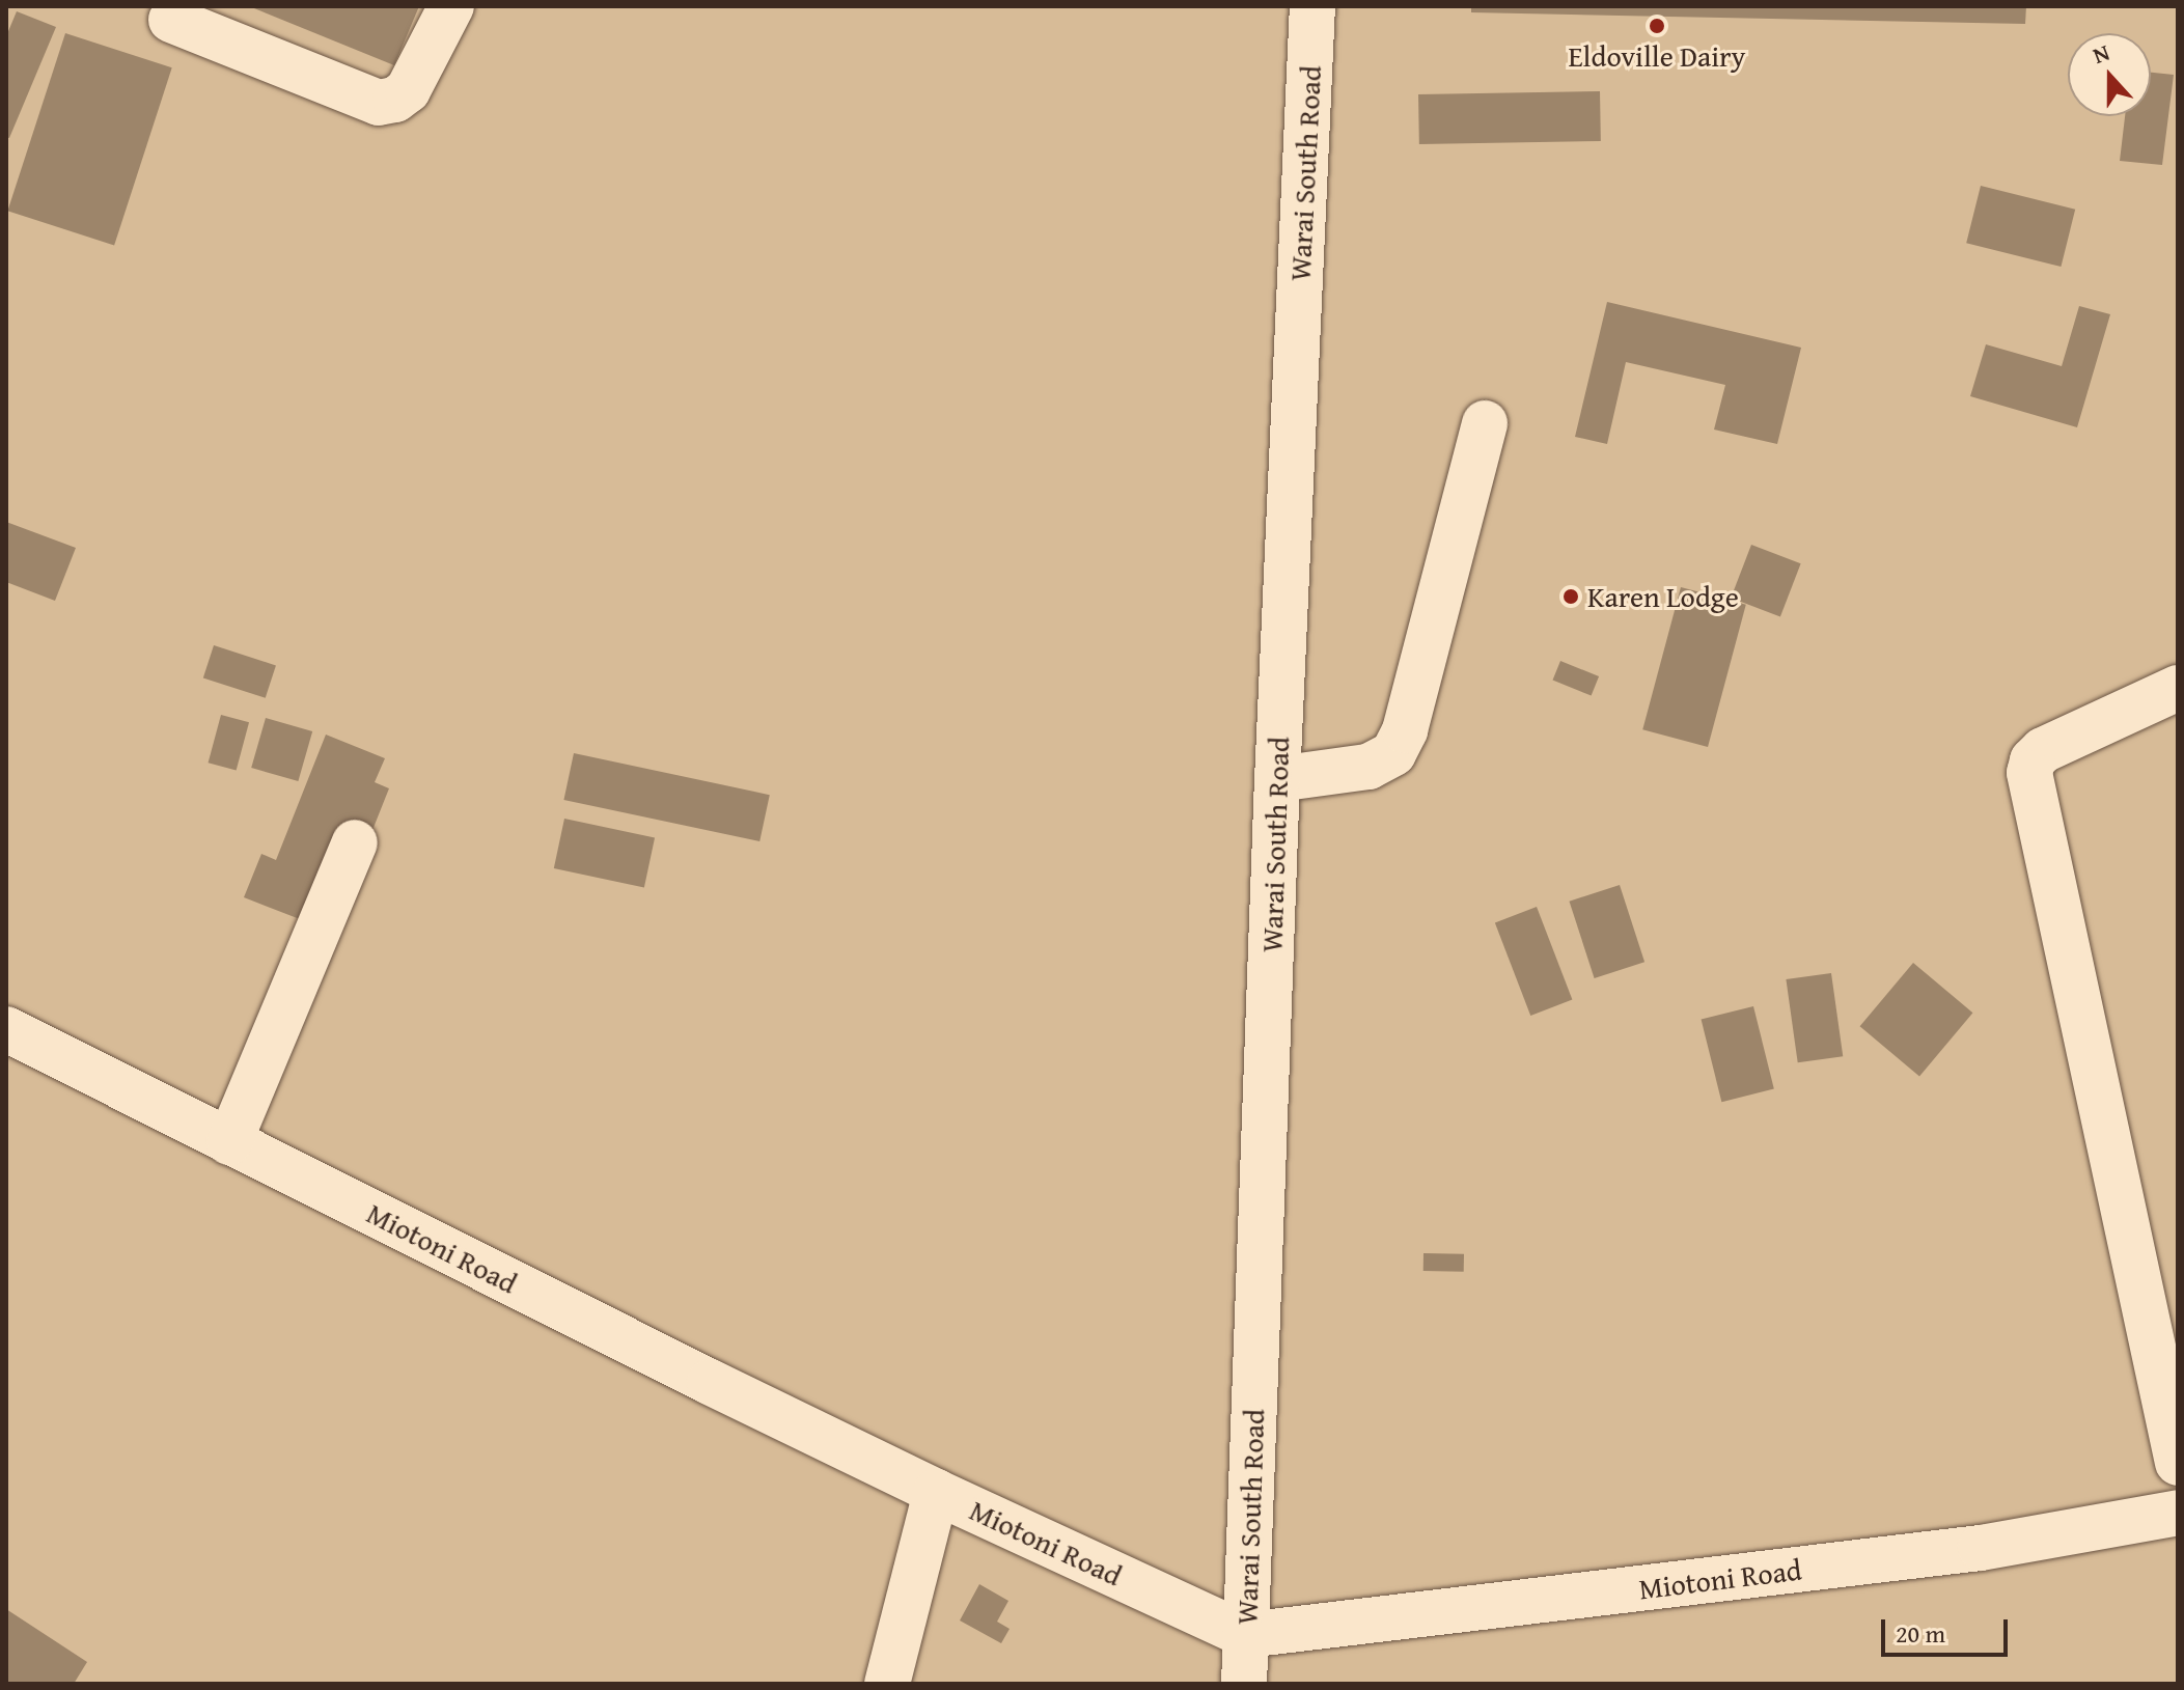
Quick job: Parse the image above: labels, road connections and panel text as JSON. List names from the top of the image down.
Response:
{
  "streets": {
    "street": ["Warai South Road", "Miotoni Road"]
  },
  "crossings": [
    ["Warai South Road", "Miotoni Road"]
  ],
  "places": ["Eldoville Dairy", "Karen Lodge"],
  "scale_bar": "20 m",
  "north": "top"
}
